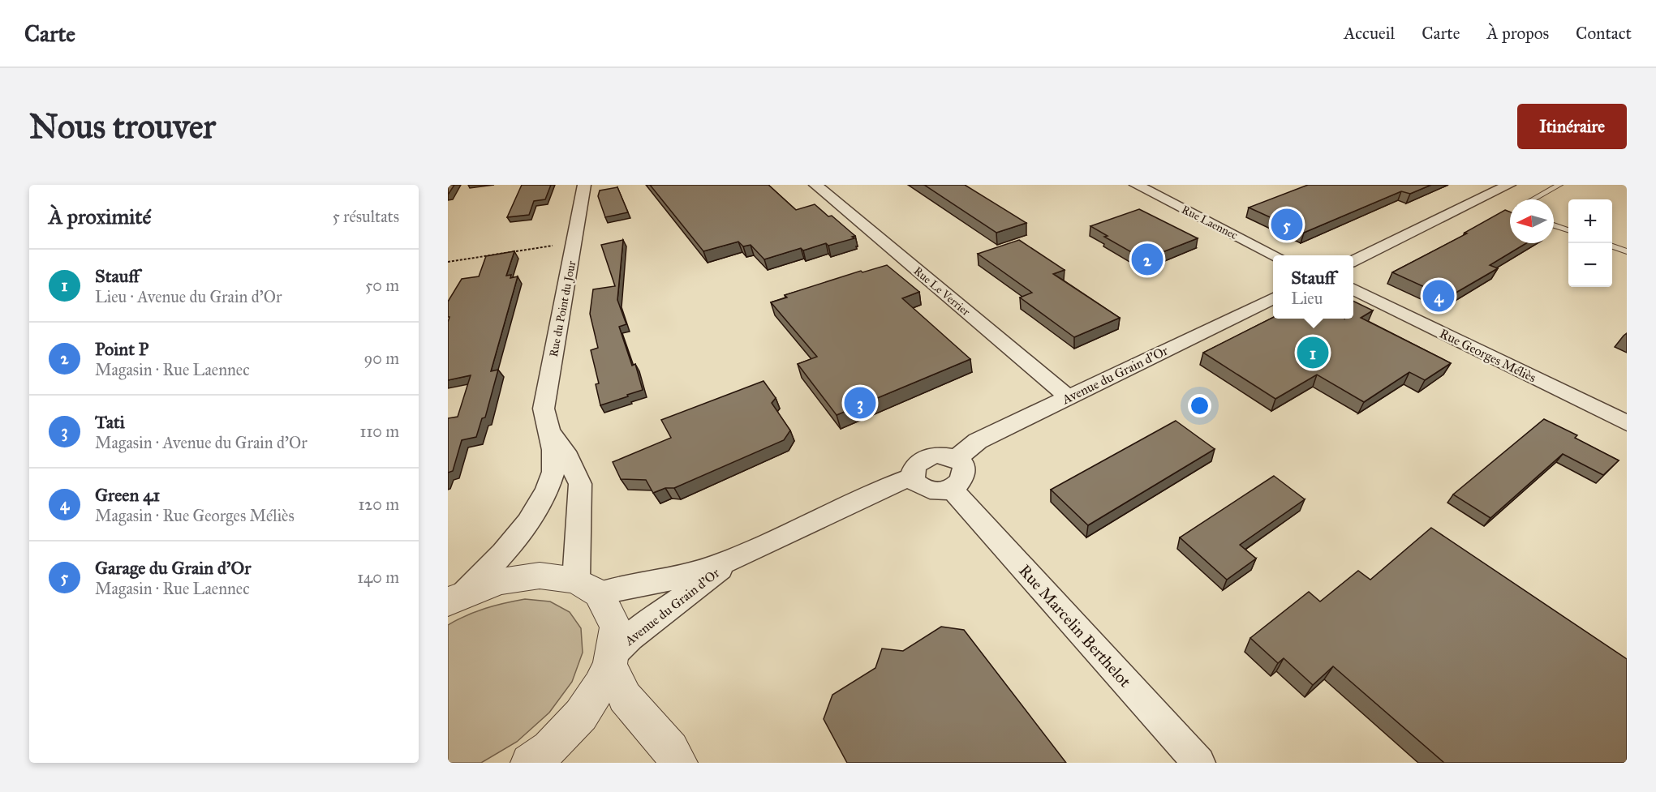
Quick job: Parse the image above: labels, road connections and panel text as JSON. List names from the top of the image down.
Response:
{
  "streets": {
    "street": [
      "Rue Laennec",
      "Rue Le Verrier",
      "Rue du Point du Jour",
      "Rue Georges Méliès",
      "Avenue du Grain d'Or",
      "Rue Marcelin Berthelot"
    ]
  },
  "crossings": [
    ["Rue Le Verrier", "Avenue du Grain d'Or"],
    ["Rue du Point du Jour", "Avenue du Grain d'Or"],
    ["Avenue du Grain d'Or", "Rue Marcelin Berthelot"]
  ],
  "north": "left",
  "page": {
    "header": "Carte",
    "nav": [
      "Accueil",
      "Carte",
      "À propos",
      "Contact"
    ],
    "buttons": "Itinéraire",
    "title": "Nous trouver",
    "heading": ["À proximité", "5 résultats"],
    "map_buttons": ["+", "−"],
    "pins": [
      "5",
      "2",
      "4",
      "1",
      "3"
    ],
    "list": [
      {
        "mark": "1",
        "name": "Stauff",
        "note": "Lieu · Avenue du Grain d'Or",
        "value": "50 m"
      },
      {
        "mark": "2",
        "name": "Point P",
        "note": "Magasin · Rue Laennec",
        "value": "90 m"
      },
      {
        "mark": "3",
        "name": "Tati",
        "note": "Magasin · Avenue du Grain d'Or",
        "value": "110 m"
      },
      {
        "mark": "4",
        "name": "Green 41",
        "note": "Magasin · Rue Georges Méliès",
        "value": "120 m"
      },
      {
        "mark": "5",
        "name": "Garage du Grain d'Or",
        "note": "Magasin · Rue Laennec",
        "value": "140 m"
      }
    ],
    "popup": ["Stauff", "Lieu"]
  }
}
